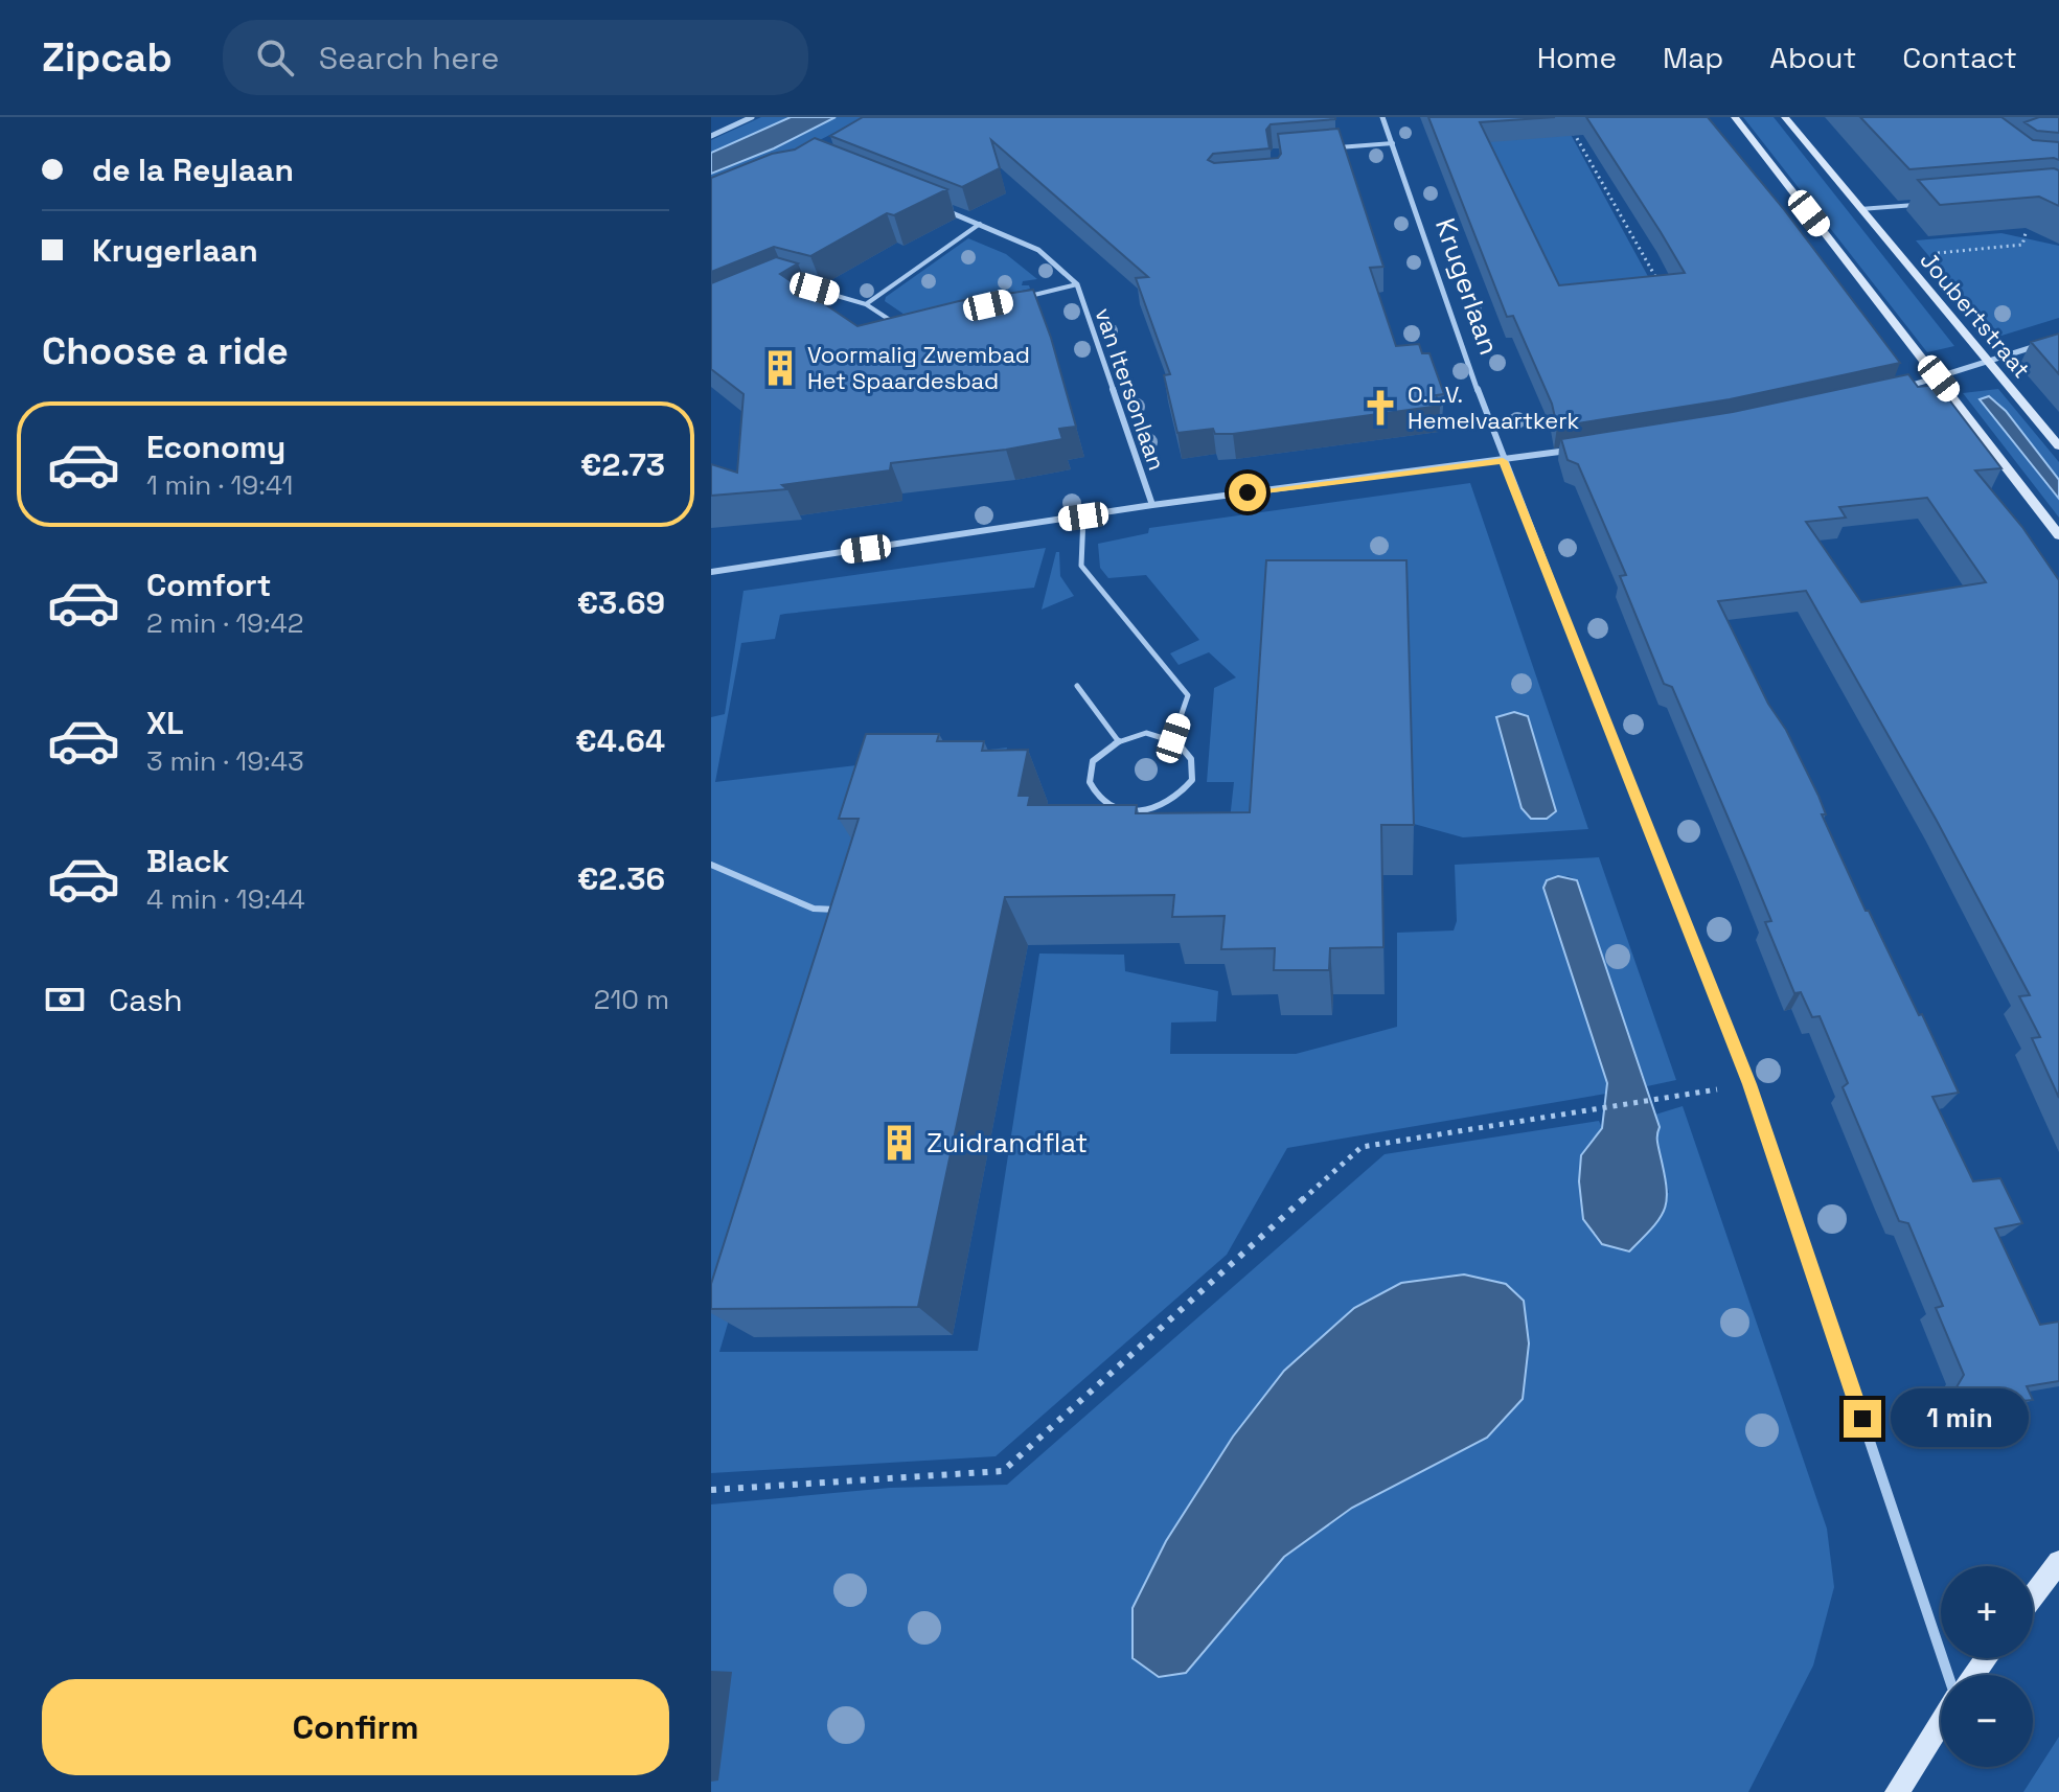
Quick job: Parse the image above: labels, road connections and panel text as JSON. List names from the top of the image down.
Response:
{
  "streets": {
    "main road": ["Joubertstraat"],
    "street": ["Krugerlaan", "van Itersonlaan"]
  },
  "places": {
    "building": ["Voormalig Zwembad Het Spaardesbad", "Zuidrandflat"],
    "church": ["O.L.V. Hemelvaartkerk"]
  },
  "page": {
    "header": "Zipcab",
    "search": "Search here",
    "nav": [
      "Home",
      "Map",
      "About",
      "Contact"
    ],
    "banner": ["de la Reylaan", "Krugerlaan"],
    "heading": "Choose a ride",
    "list": [
      {
        "name": "Economy",
        "note": "1 min · 19:41",
        "value": "€2.73"
      },
      {
        "name": "Comfort",
        "note": "2 min · 19:42",
        "value": "€3.69"
      },
      {
        "name": "XL",
        "note": "3 min · 19:43",
        "value": "€4.64"
      },
      {
        "name": "Black",
        "note": "4 min · 19:44",
        "value": "€2.36"
      }
    ],
    "pay": ["Cash", "210 m"],
    "bubble": "1 min",
    "map_buttons": ["+", "−"],
    "buttons": "Confirm"
  }
}
